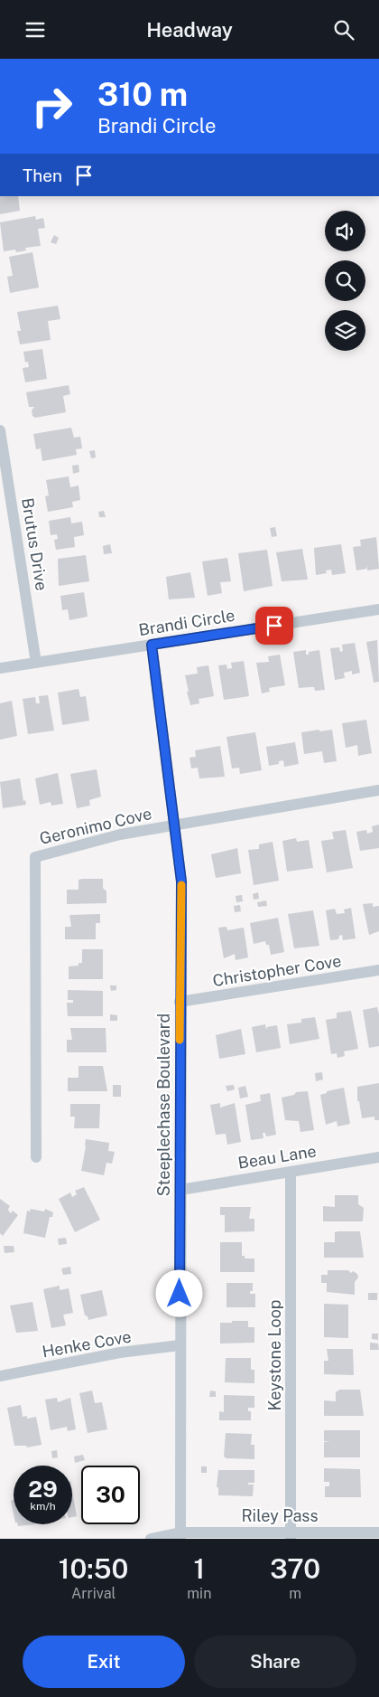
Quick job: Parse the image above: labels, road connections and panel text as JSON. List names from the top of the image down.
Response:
{
  "streets": {
    "street": [
      "Brutus Drive",
      "Brandi Circle",
      "Geronimo Cove",
      "Christopher Cove",
      "Steeplechase Boulevard",
      "Beau Lane",
      "Henke Cove",
      "Keystone Loop",
      "Riley Pass"
    ]
  },
  "crossings": [
    ["Brutus Drive", "Brandi Circle"],
    ["Brandi Circle", "Steeplechase Boulevard"],
    ["Geronimo Cove", "Steeplechase Boulevard"],
    ["Christopher Cove", "Steeplechase Boulevard"],
    ["Steeplechase Boulevard", "Beau Lane"],
    ["Steeplechase Boulevard", "Henke Cove"],
    ["Steeplechase Boulevard", "Riley Pass"],
    ["Beau Lane", "Keystone Loop"],
    ["Keystone Loop", "Riley Pass"]
  ],
  "page": {
    "header": "Headway",
    "turn": ["310 m", "Brandi Circle"],
    "then": "Then",
    "speed": "29 km/h",
    "limit": "30",
    "eta": [
      "10:50",
      "Arrival",
      "1",
      "min",
      "370",
      "m"
    ],
    "buttons": ["Exit", "Share"]
  }
}
